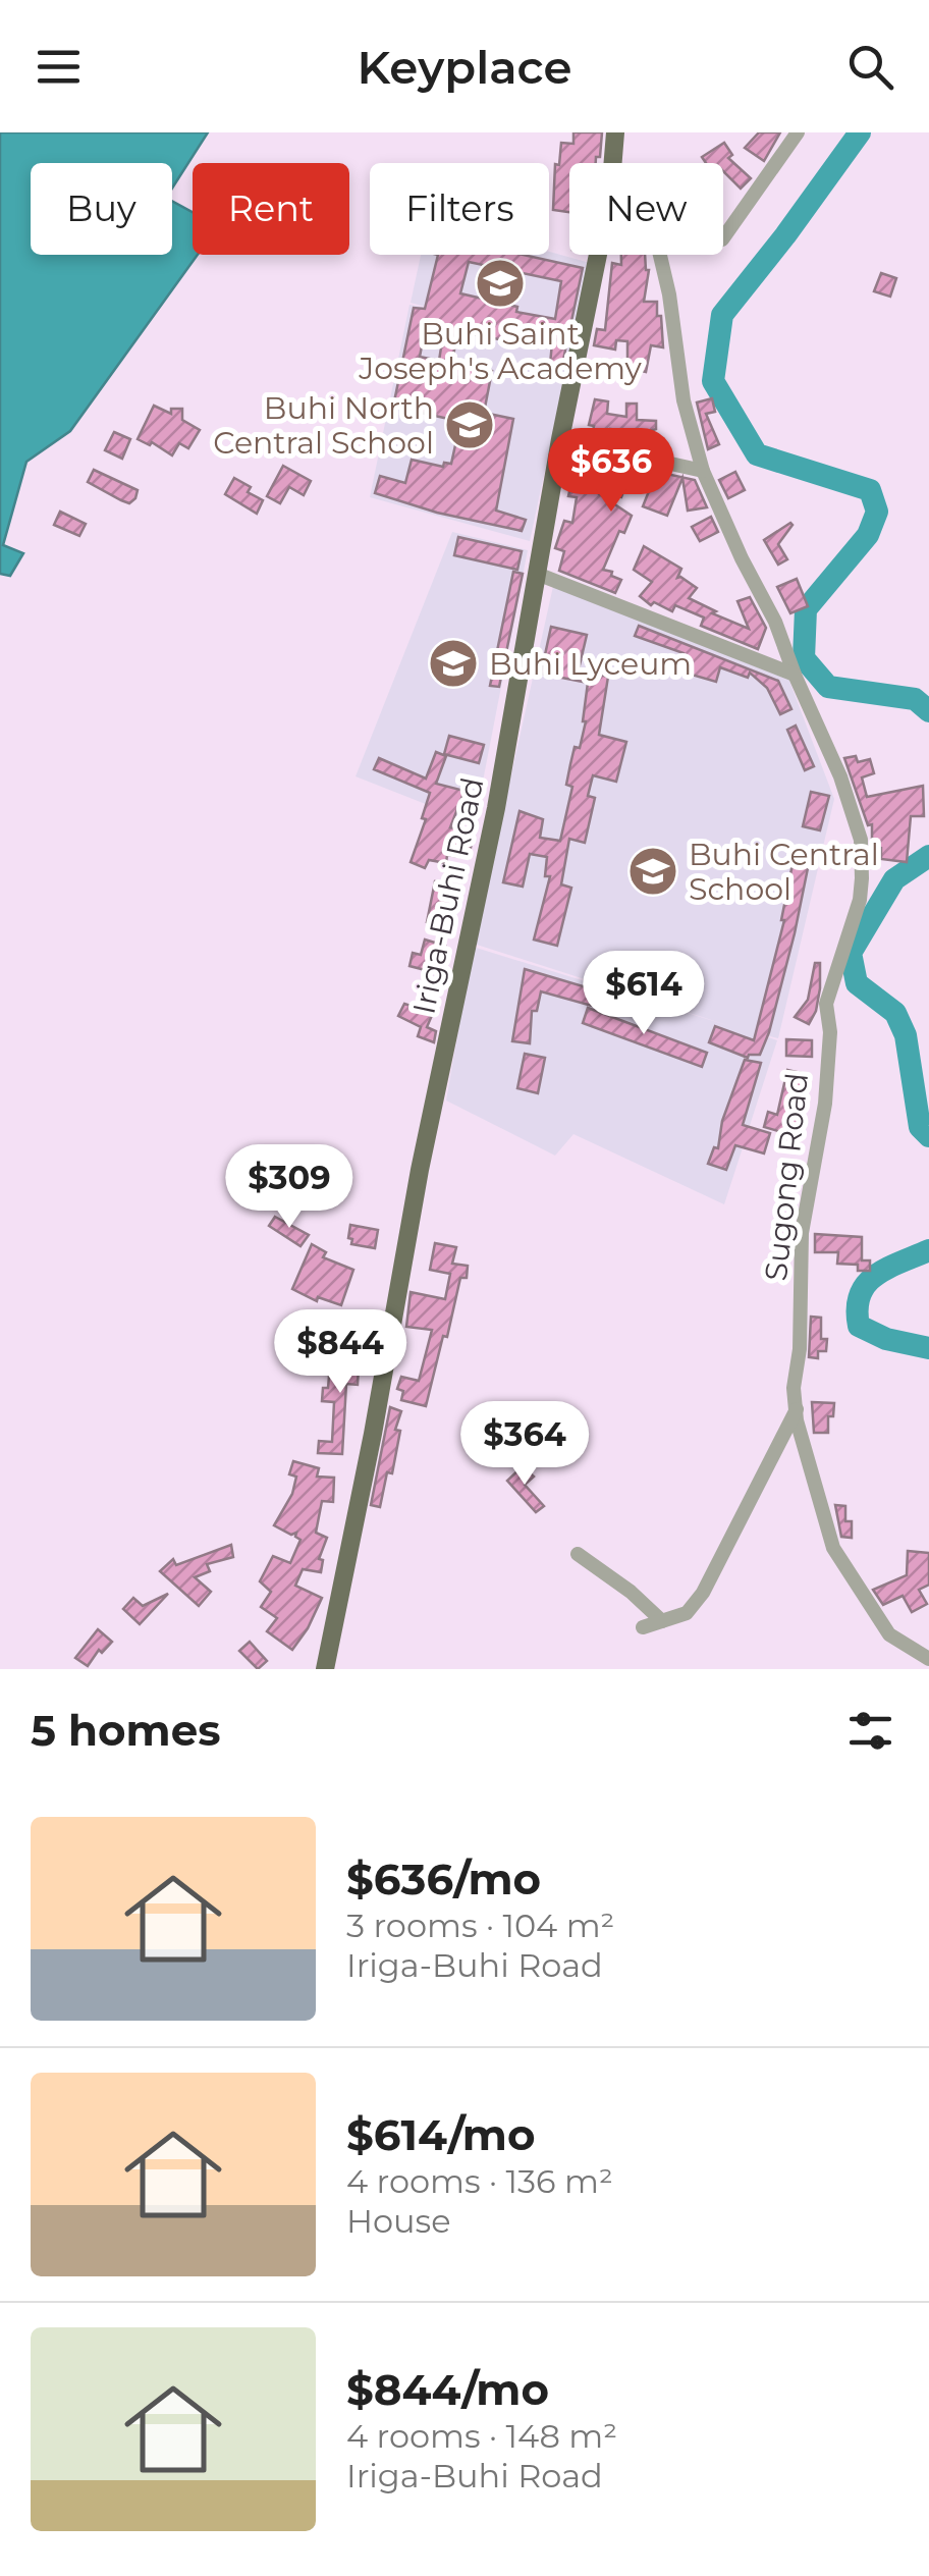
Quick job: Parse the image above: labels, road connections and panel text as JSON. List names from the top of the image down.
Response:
{
  "streets": {
    "main road": ["Iriga-Buhi Road"],
    "street": ["Sugong Road"]
  },
  "places": {
    "school or university": [
      "Buhi Saint Joseph's Academy",
      "Buhi North Central School",
      "Buhi Lyceum",
      "Buhi Central School"
    ]
  },
  "page": {
    "header": "Keyplace",
    "chip": [
      "Buy",
      "Rent",
      "Filters",
      "New"
    ],
    "price": [
      "$636",
      "$614",
      "$309",
      "$844",
      "$364"
    ],
    "heading": "5 homes",
    "list": [
      {
        "name": "$636/mo",
        "note": "3 rooms · 104 m² · Iriga-Buhi Road"
      },
      {
        "name": "$614/mo",
        "note": "4 rooms · 136 m² · House"
      },
      {
        "name": "$844/mo",
        "note": "4 rooms · 148 m² · Iriga-Buhi Road"
      }
    ]
  }
}
